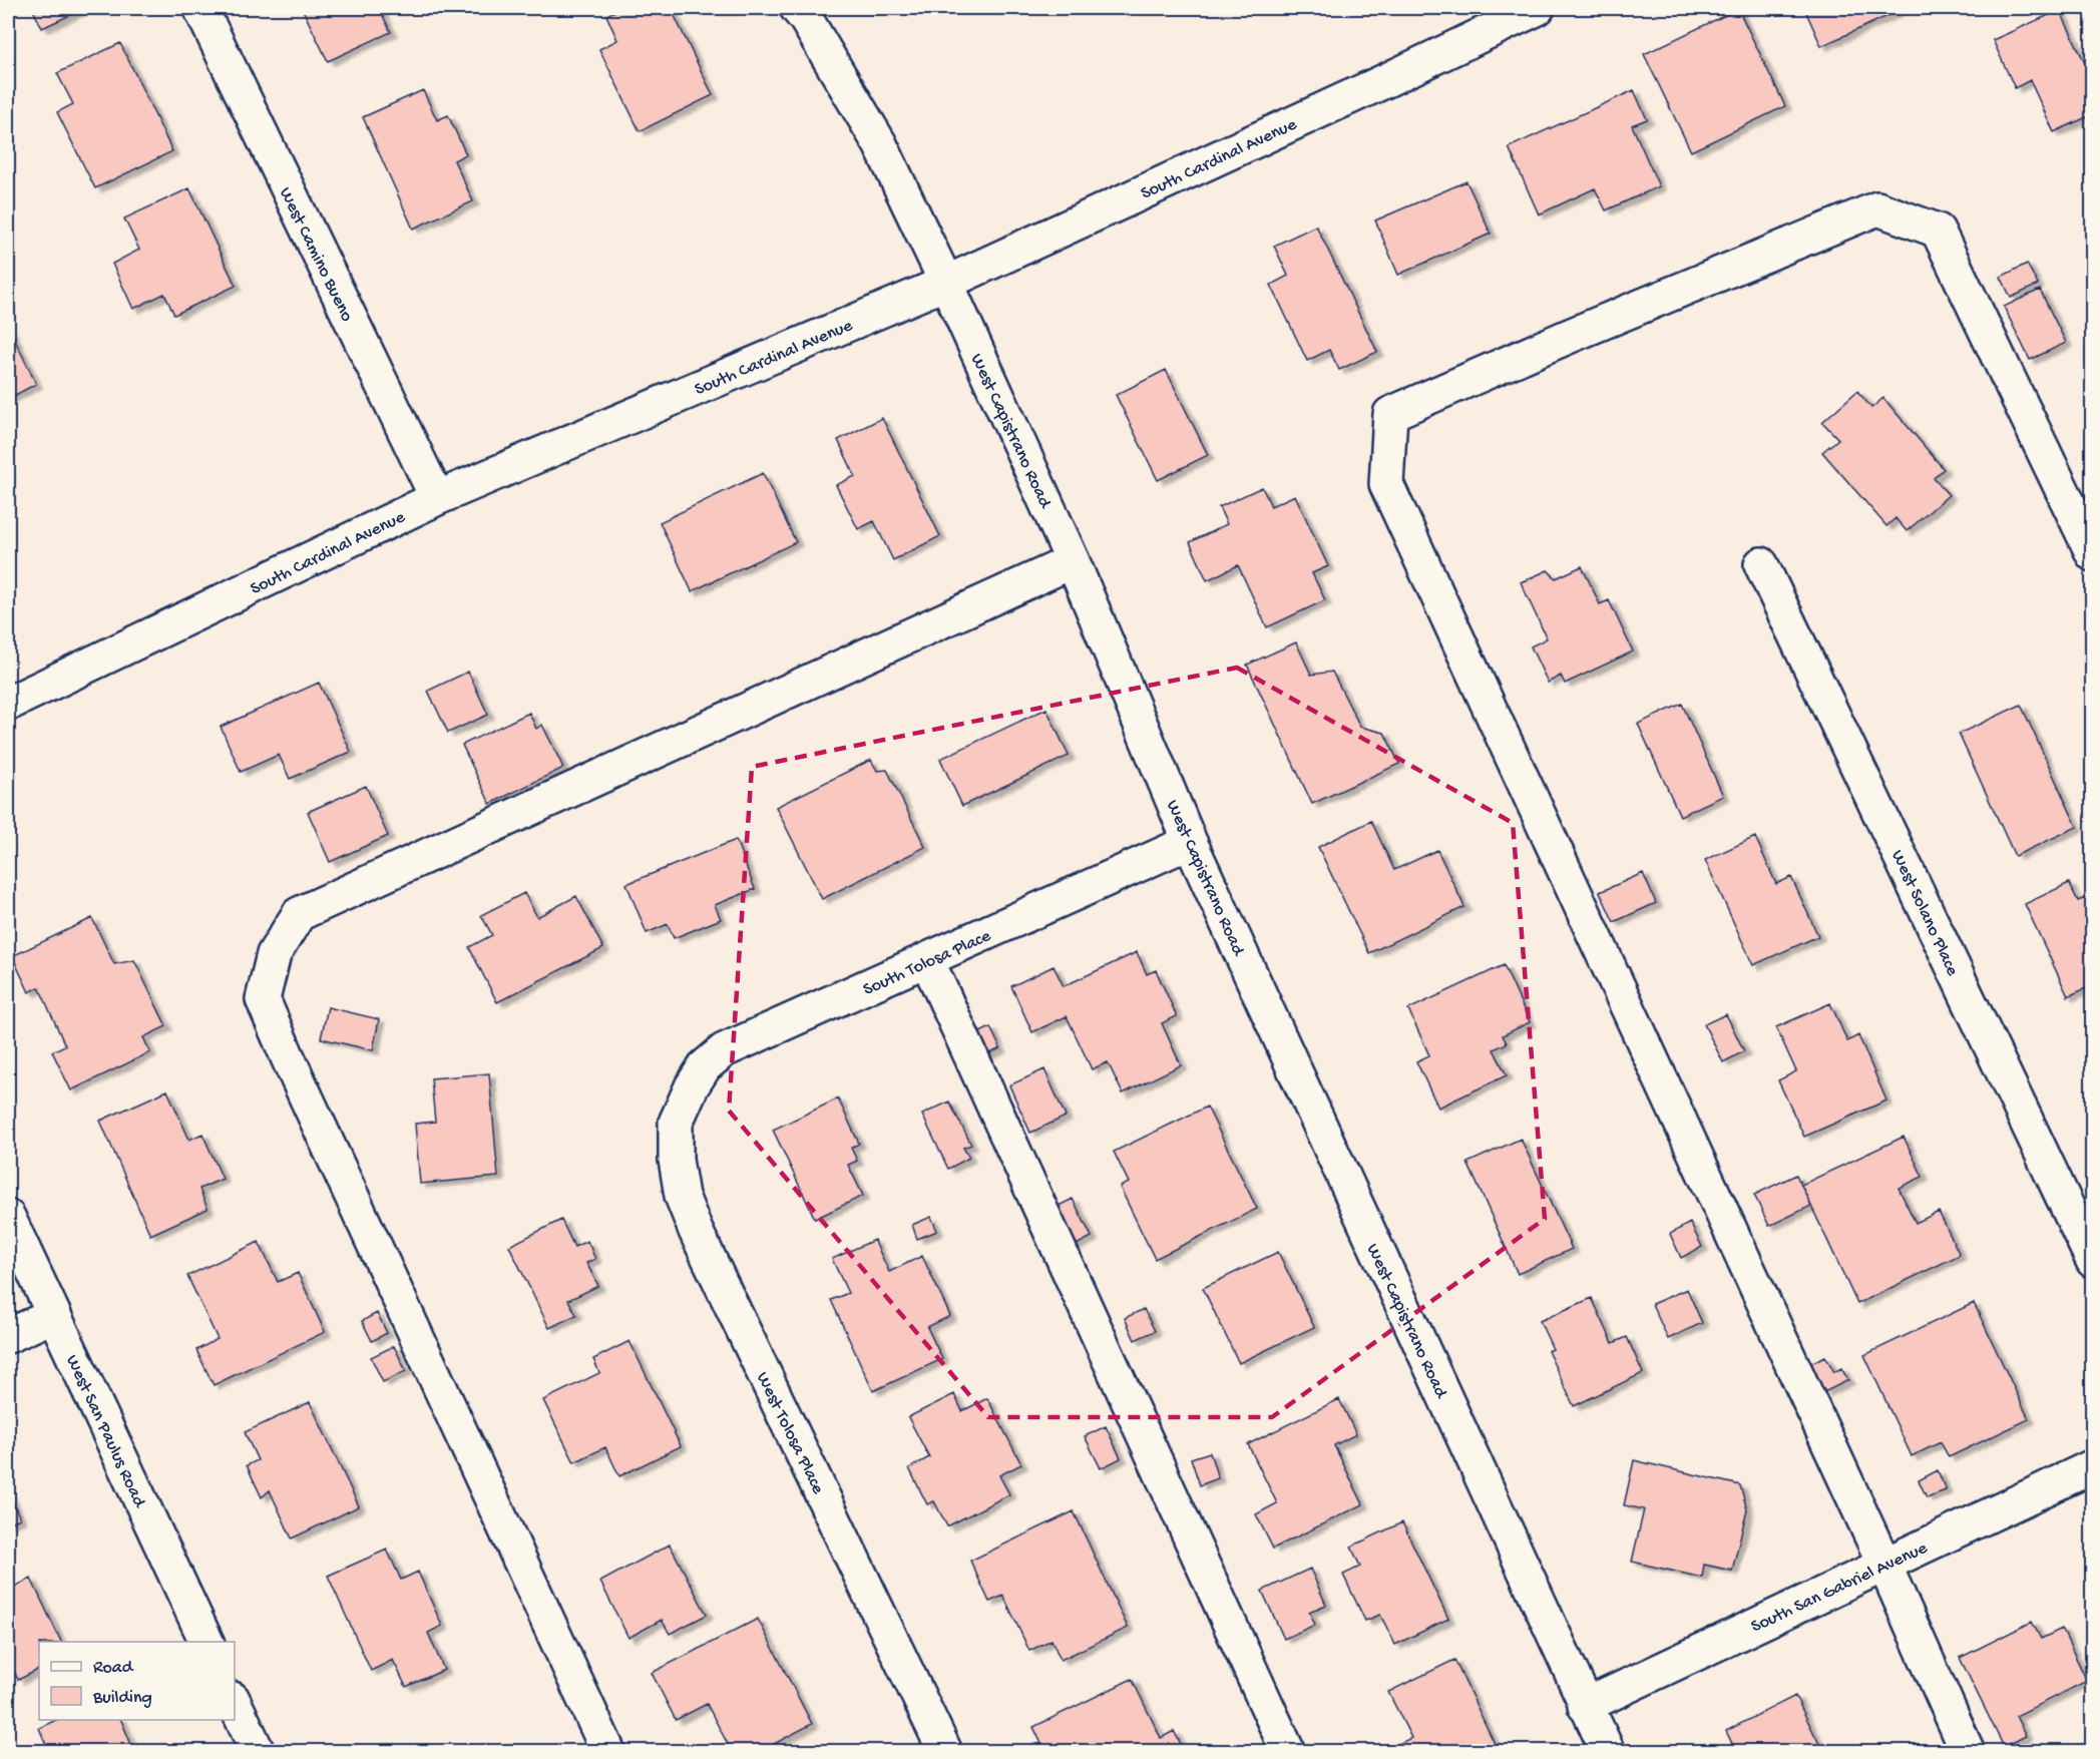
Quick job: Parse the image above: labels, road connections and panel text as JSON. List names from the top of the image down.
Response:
{
  "streets": {
    "street": [
      "South Cardinal Avenue",
      "West Camino Bueno",
      "West Capistrano Road",
      "West Solano Place",
      "South Tolosa Place",
      "West San Paulus Road",
      "West Tolosa Place",
      "South San Gabriel Avenue"
    ]
  },
  "crossings": [
    ["South Cardinal Avenue", "West Camino Bueno"],
    ["South Cardinal Avenue", "West Capistrano Road"],
    ["West Capistrano Road", "South Tolosa Place"],
    ["West Capistrano Road", "South San Gabriel Avenue"],
    ["South Tolosa Place", "West Tolosa Place"]
  ],
  "legend": ["Road", "Building"]
}
